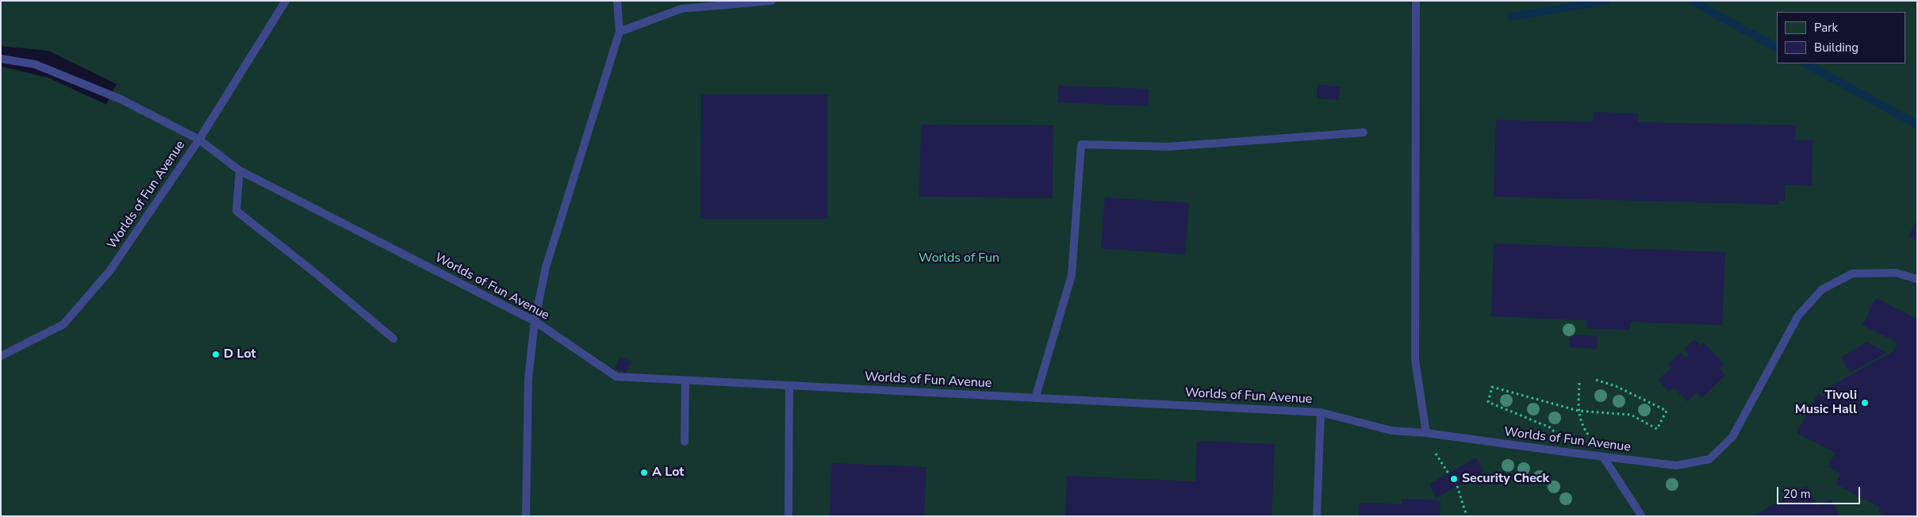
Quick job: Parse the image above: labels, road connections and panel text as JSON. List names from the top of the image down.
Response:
{
  "streets": {
    "street": ["Worlds of Fun Avenue"]
  },
  "parks": ["Worlds of Fun"],
  "places": [
    "D Lot",
    "Tivoli Music Hall",
    "A Lot",
    "Security Check"
  ],
  "legend": ["Park", "Building"],
  "scale_bar": "20 m"
}
